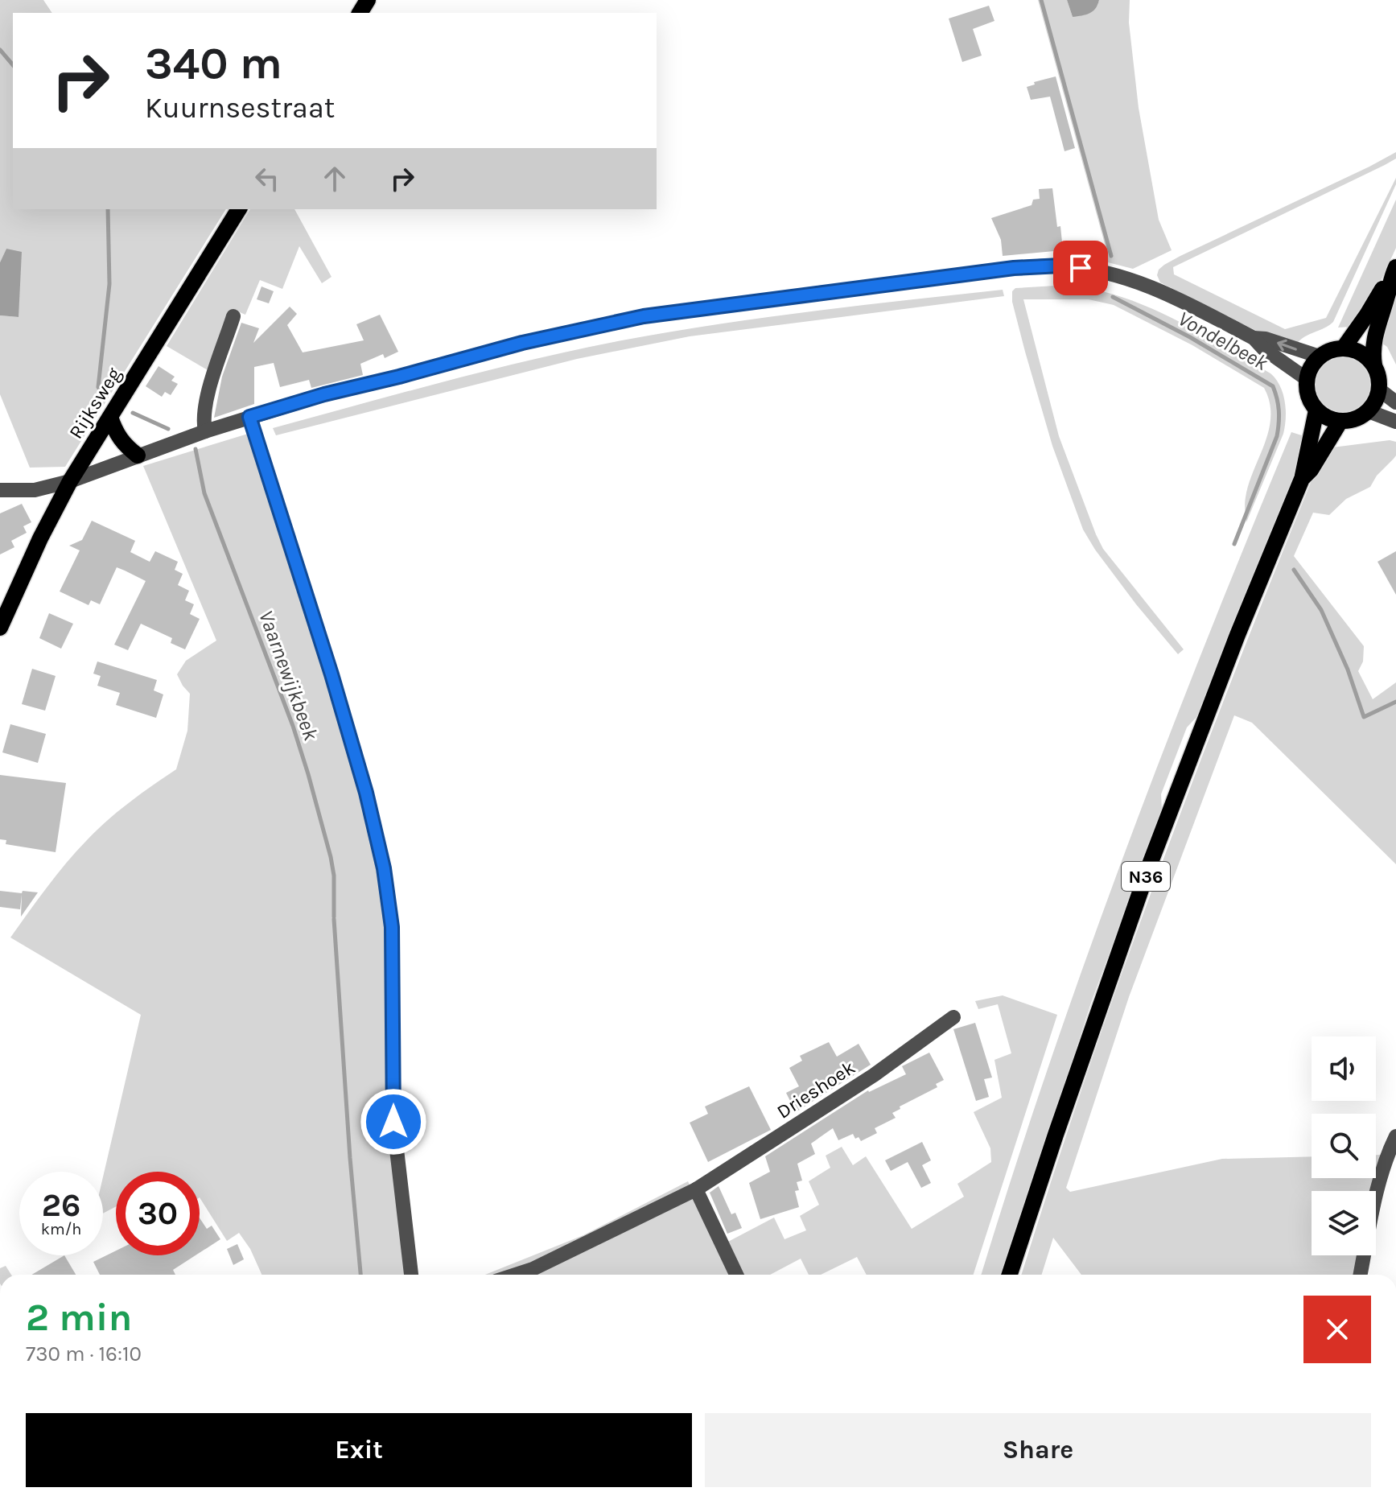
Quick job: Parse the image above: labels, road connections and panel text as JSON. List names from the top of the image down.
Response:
{
  "streets": {
    "main road": ["Rijksweg", "N36"],
    "street": ["Drieshoek"]
  },
  "water": ["Vondelbeek", "Vaarnewijkbeek"],
  "page": {
    "turn": ["340 m", "Kuurnsestraat"],
    "speed": "26 km/h",
    "limit": "30",
    "heading": ["2 min", "730 m · 16:10"],
    "buttons": ["Exit", "Share"]
  }
}
